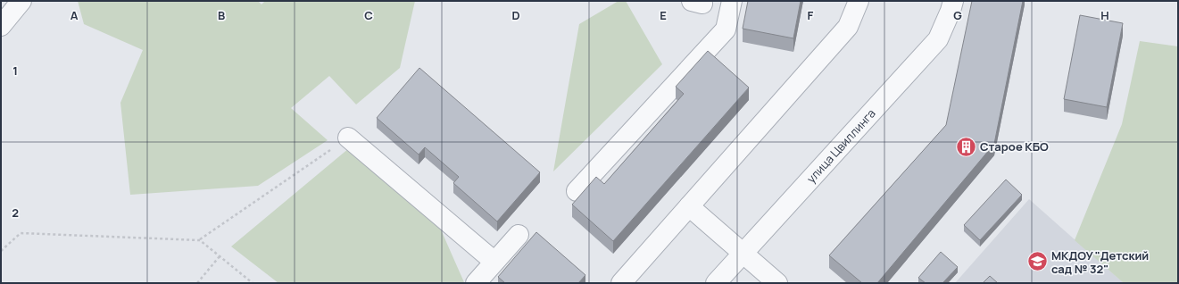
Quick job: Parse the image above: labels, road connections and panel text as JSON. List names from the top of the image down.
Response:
{
  "streets": {
    "street": ["улица Цвиллинга"]
  },
  "places": {
    "building": ["Старое КБО"],
    "school or university": ["МКДОУ \"Детский сад № 32\""]
  },
  "grid": {
    "columns": [
      "A",
      "B",
      "C",
      "D",
      "E",
      "F",
      "G",
      "H"
    ],
    "rows": ["1", "2"]
  }
}
